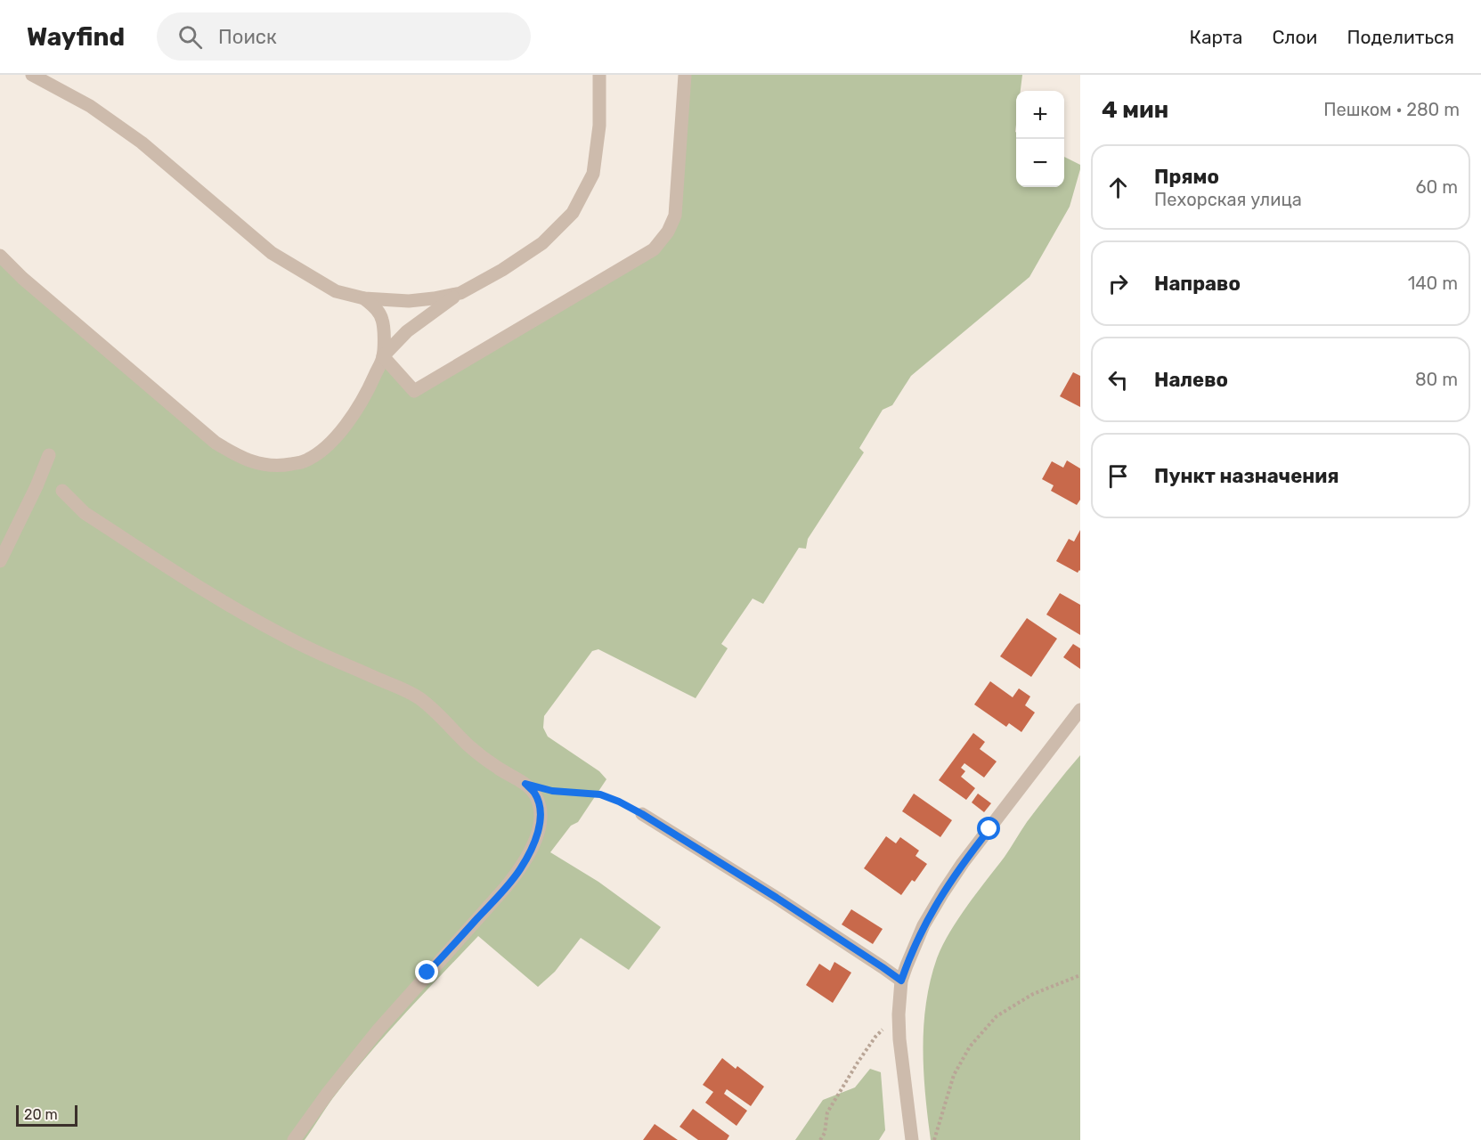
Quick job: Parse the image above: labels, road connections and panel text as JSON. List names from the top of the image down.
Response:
{
  "scale_bar": "20 m",
  "page": {
    "header": "Wayfind",
    "search": "Поиск",
    "nav": ["Карта", "Слои", "Поделиться"],
    "heading": ["4 мин", "Пешком · 280 m"],
    "map_buttons": ["+", "−"],
    "list": [
      ["Прямо", "Пехорская улица", "60 m"],
      ["Направо", "140 m"],
      ["Налево", "80 m"],
      "Пункт назначения"
    ],
    "scale": "20 m"
  }
}
